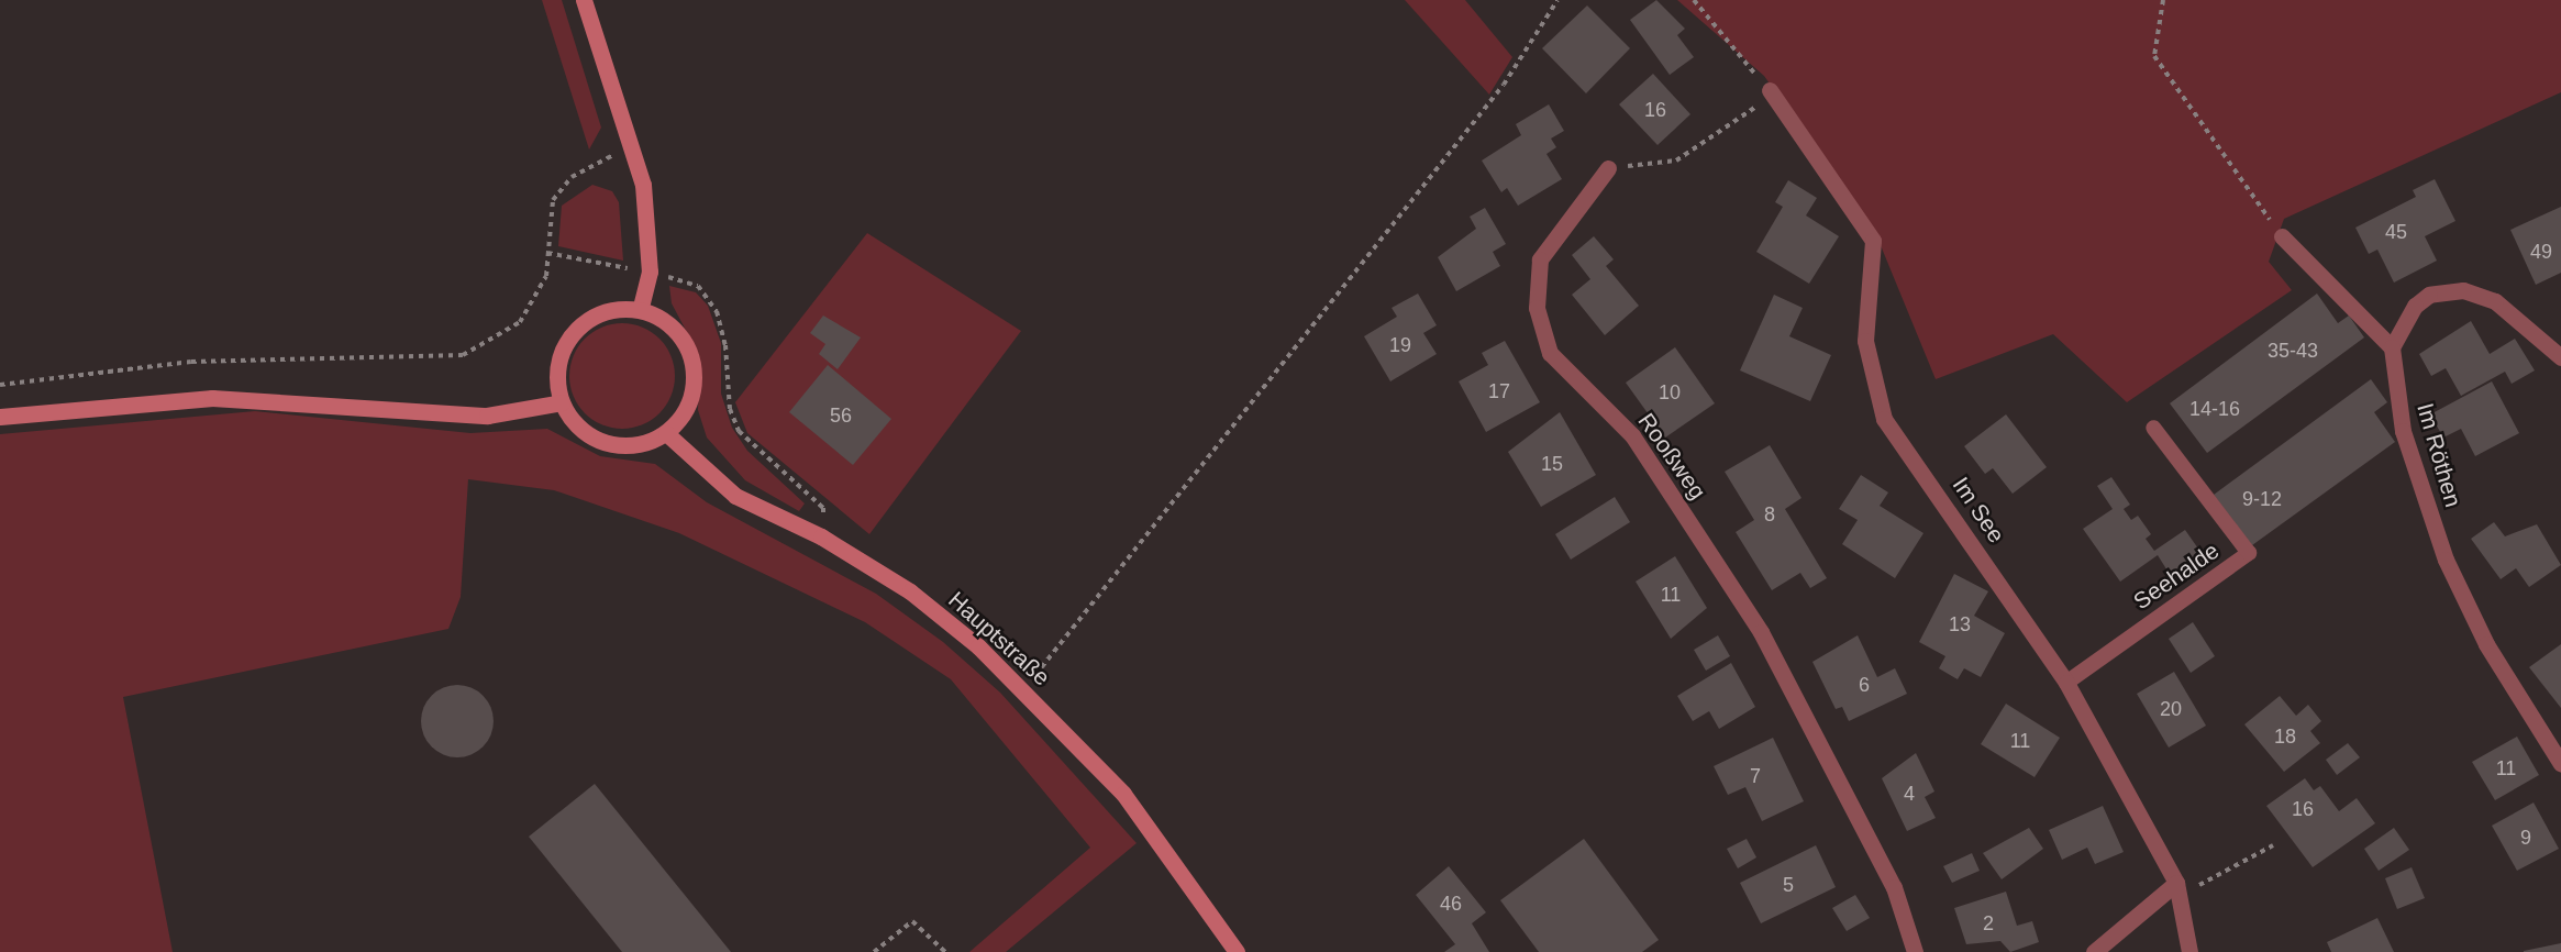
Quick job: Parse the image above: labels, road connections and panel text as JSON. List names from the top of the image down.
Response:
{
  "streets": {
    "main road": ["Hauptstraße"],
    "street": ["Im Röthen", "Rooßweg", "Im See"],
    "lane": ["Seehalde"]
  },
  "crossings": [
    ["Im See", "Seehalde"]
  ],
  "house_numbers": [
    "16",
    "45",
    "49",
    "19",
    "35-43",
    "17",
    "10",
    "14-16",
    "56",
    "15",
    "9-12",
    "8",
    "11",
    "13",
    "6",
    "20",
    "18",
    "11",
    "11",
    "7",
    "4",
    "16",
    "9",
    "5",
    "46",
    "2"
  ]
}
